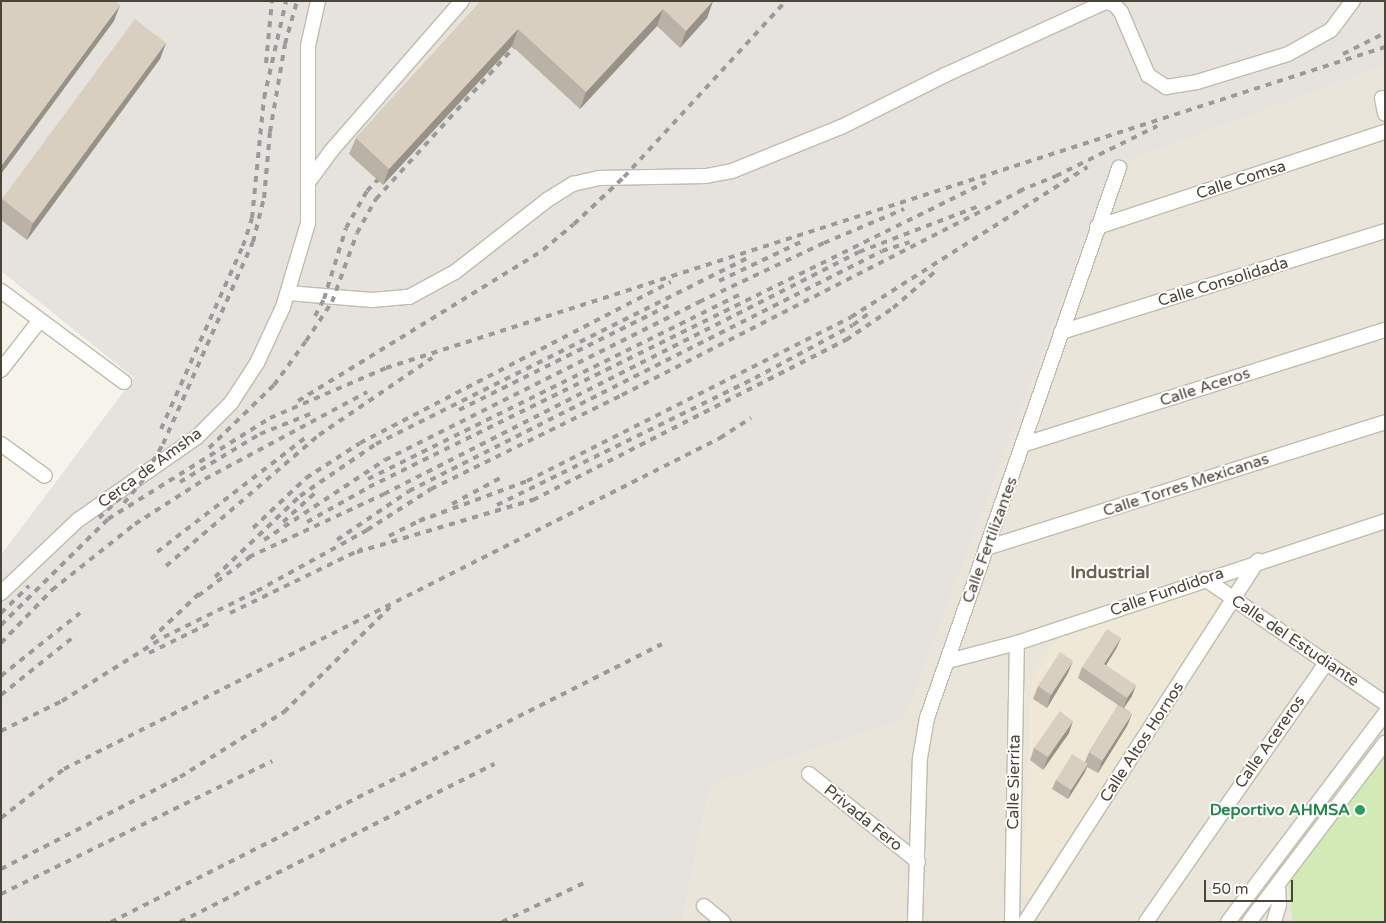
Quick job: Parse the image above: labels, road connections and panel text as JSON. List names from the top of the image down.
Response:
{
  "streets": {
    "street": [
      "Calle Comsa",
      "Calle Consolidada",
      "Calle Aceros",
      "Cerca de Amsha",
      "Calle Torres Mexicanas",
      "Calle Fertilizantes",
      "Calle Fundidora",
      "Calle del Estudiante",
      "Calle Altos Hornos",
      "Calle Acereros",
      "Calle Sierrita",
      "Privada Fero"
    ]
  },
  "crossings": [
    ["Calle Comsa", "Calle Fertilizantes"],
    ["Calle Consolidada", "Calle Fertilizantes"],
    ["Calle Aceros", "Calle Fertilizantes"],
    ["Calle Torres Mexicanas", "Calle Fertilizantes"],
    ["Calle Fertilizantes", "Calle Fundidora"],
    ["Calle Fertilizantes", "Privada Fero"],
    ["Calle Fundidora", "Calle del Estudiante"],
    ["Calle Fundidora", "Calle Altos Hornos"],
    ["Calle Fundidora", "Calle Sierrita"],
    ["Calle del Estudiante", "Calle Altos Hornos"],
    ["Calle del Estudiante", "Calle Acereros"]
  ],
  "districts": ["Industrial"],
  "places": ["Deportivo AHMSA"],
  "scale_bar": "50 m"
}
